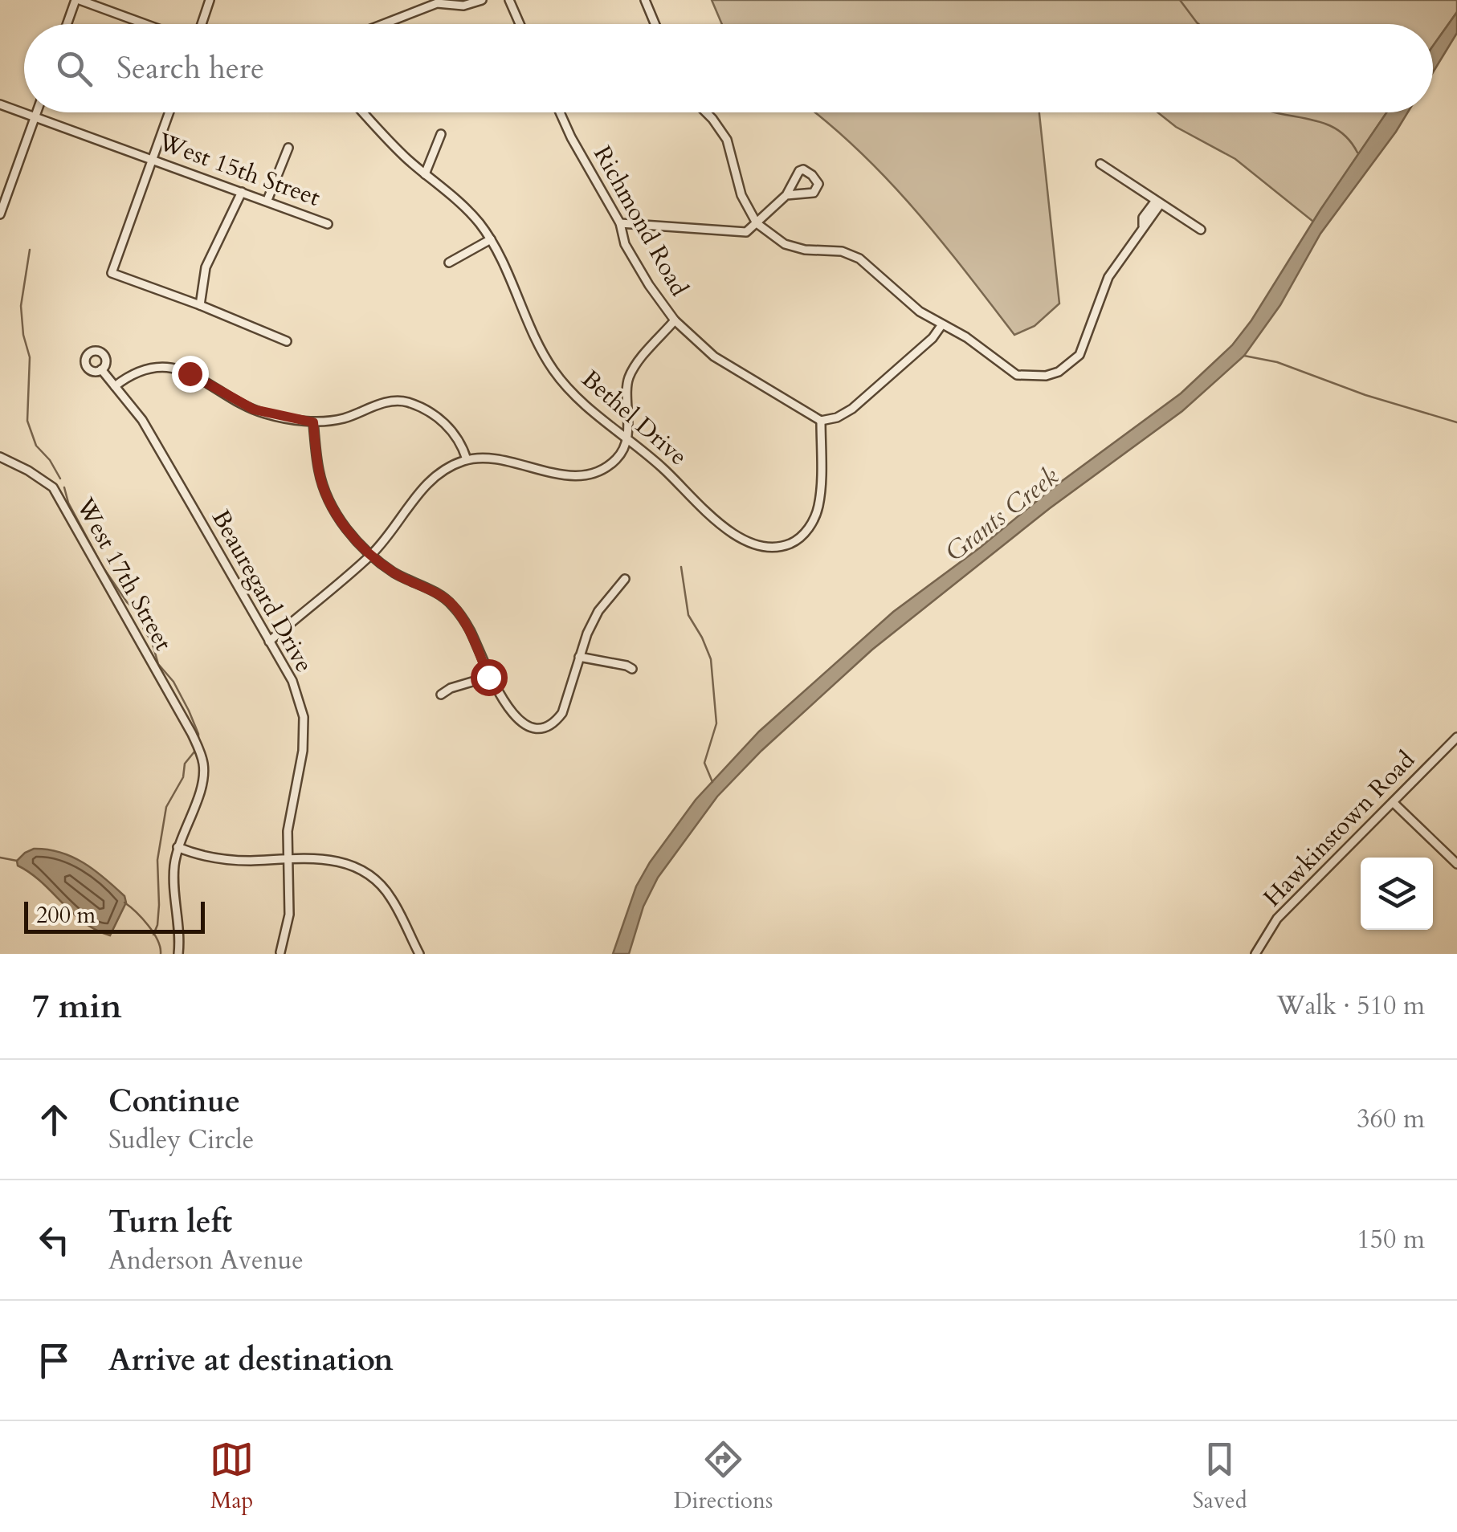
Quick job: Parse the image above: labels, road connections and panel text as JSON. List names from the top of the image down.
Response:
{
  "streets": {
    "street": [
      "West 15th Street",
      "Richmond Road",
      "Bethel Drive",
      "West 17th Street",
      "Beauregard Drive",
      "Hawkinstown Road"
    ]
  },
  "crossings": [
    ["Richmond Road", "Bethel Drive"]
  ],
  "water": ["Grants Creek"],
  "scale_bar": "200 m",
  "page": {
    "search": "Search here",
    "scale": "200 m",
    "heading": ["7 min", "Walk · 510 m"],
    "list": [
      ["Continue", "Sudley Circle", "360 m"],
      ["Turn left", "Anderson Avenue", "150 m"],
      "Arrive at destination"
    ],
    "nav": ["Map", "Directions", "Saved"]
  }
}
